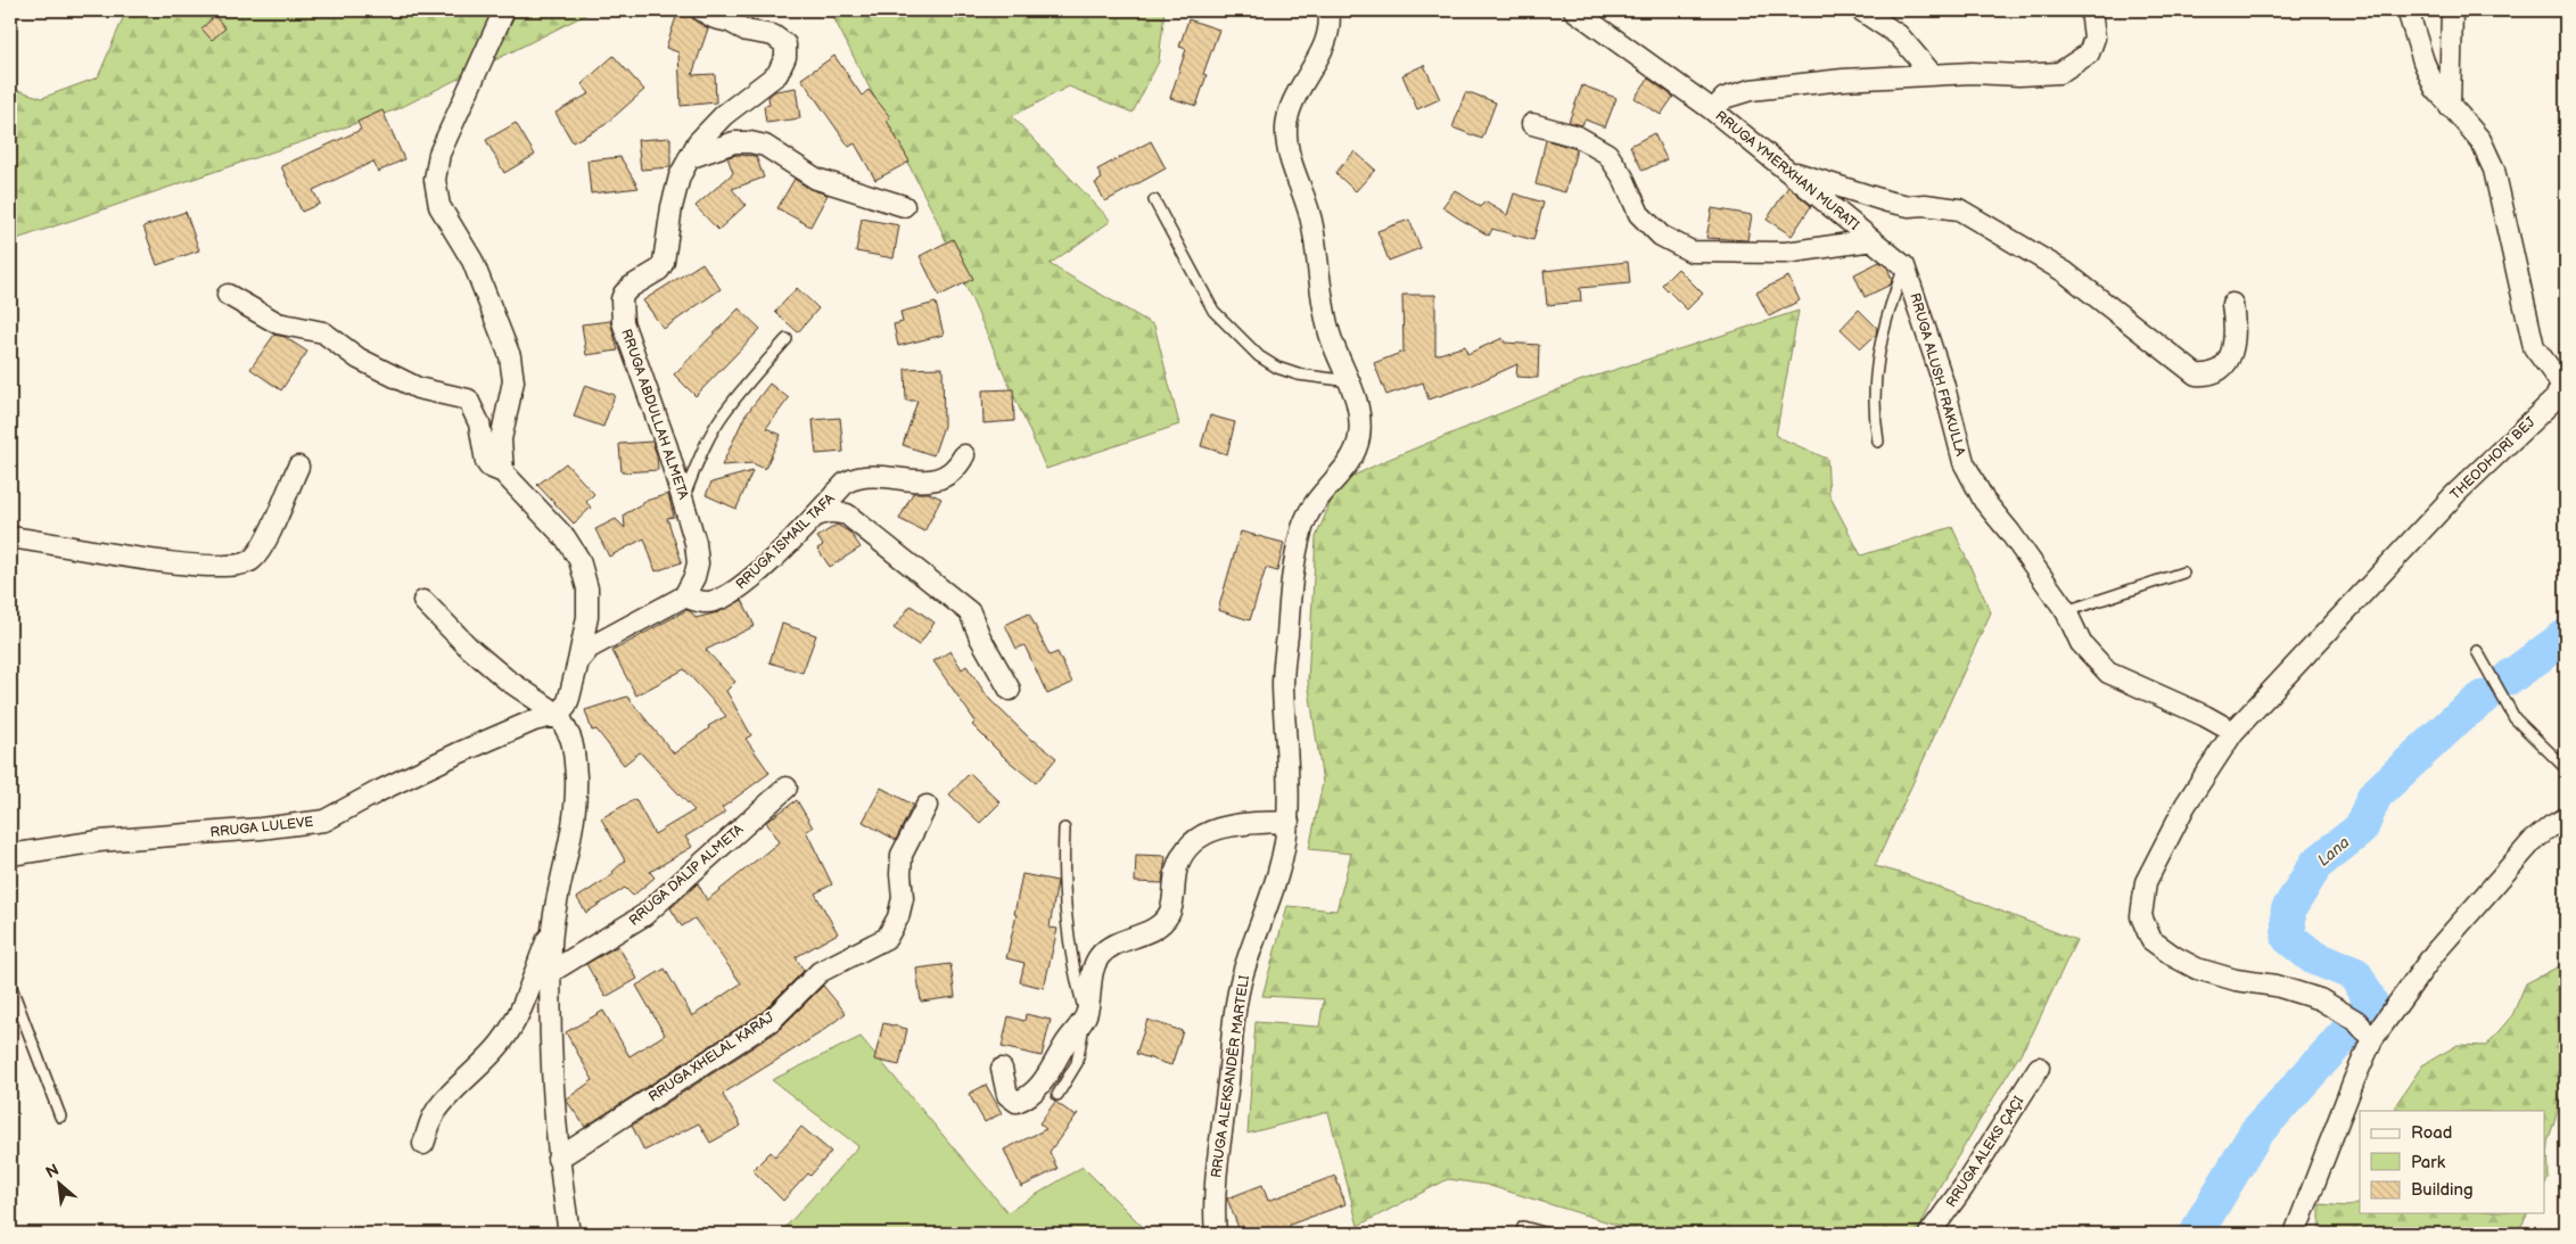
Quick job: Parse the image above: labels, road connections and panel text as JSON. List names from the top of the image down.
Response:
{
  "streets": {
    "street": [
      "RRUGA YMERXHAN MURATI",
      "RRUGA ALUSH FRAKULLA",
      "RRUGA ABDULLAH ALMETA",
      "THEODHORI BEJ",
      "RRUGA ISMAIL TAFA",
      "RRUGA LULEVE",
      "RRUGA DALIP ALMETA",
      "RRUGA XHELAL KARAJ",
      "RRUGA ALEKSANDËR MARTELI",
      "RRUGA ALEKS ÇAÇI"
    ]
  },
  "crossings": [
    ["RRUGA ALUSH FRAKULLA", "THEODHORI BEJ"],
    ["RRUGA ABDULLAH ALMETA", "RRUGA ISMAIL TAFA"]
  ],
  "water": ["Lana"],
  "legend": ["Road", "Park", "Building"],
  "north": "top left"
}
